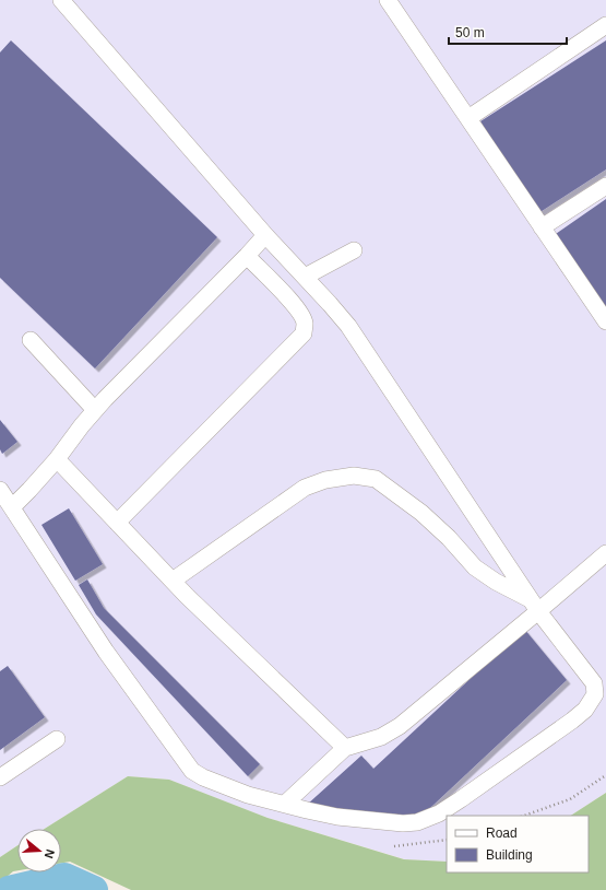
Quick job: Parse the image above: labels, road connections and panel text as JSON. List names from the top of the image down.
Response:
{
  "legend": ["Road", "Building"],
  "scale_bar": "50 m",
  "north": "right"
}
